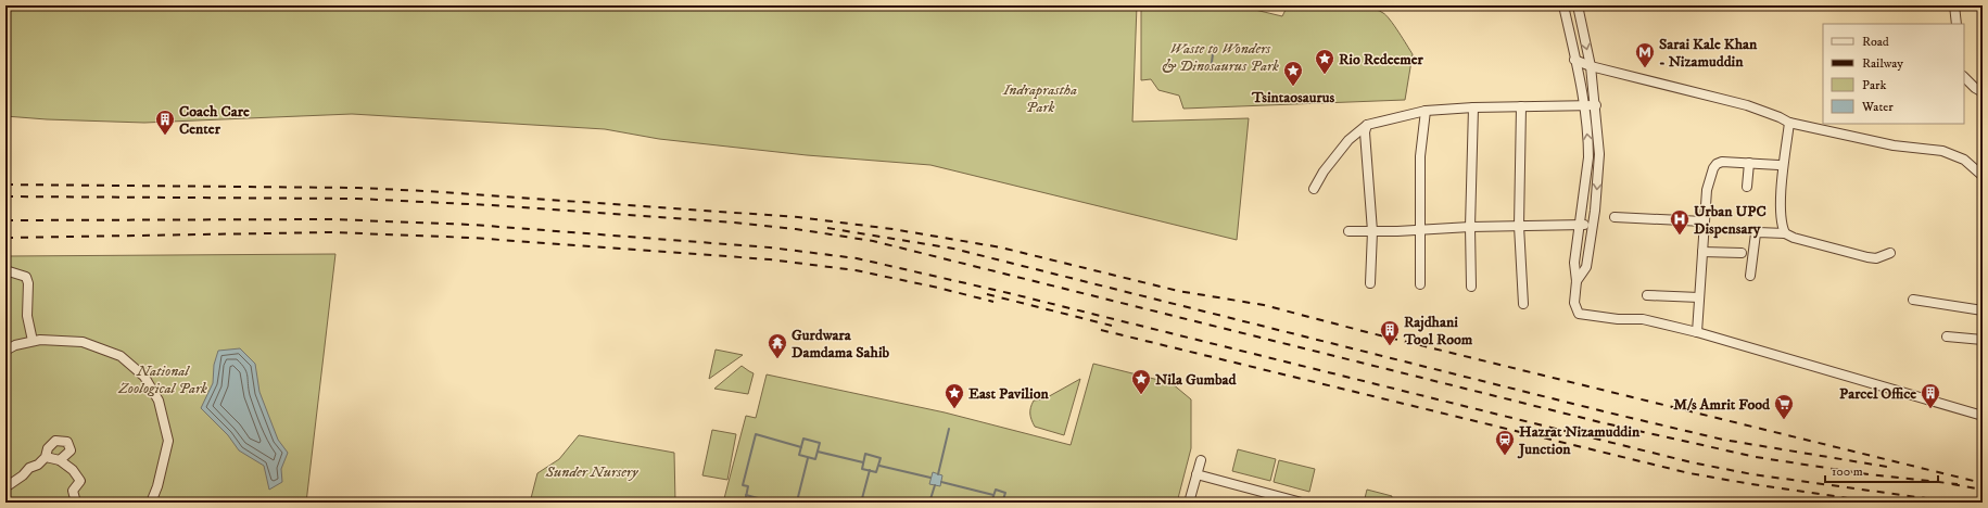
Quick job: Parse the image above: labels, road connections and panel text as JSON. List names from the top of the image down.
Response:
{
  "parks": [
    "Waste to Wonders & Dinosaurus Park",
    "Indraprastha Park",
    "National Zoological Park",
    "Sunder Nursery"
  ],
  "places": {
    "metro station": ["Sarai Kale Khan - Nizamuddin"],
    "place": [
      "Rio Redeemer",
      "Tsintaosaurus",
      "Nila Gumbad",
      "East Pavilion"
    ],
    "building": ["Coach Care Center", "Rajdhani Tool Room", "Parcel Office"],
    "hospital": ["Urban UPC Dispensary"],
    "temple": ["Gurdwara Damdama Sahib"],
    "supermarket": ["M/s Amrit Food"],
    "station": ["Hazrat Nizamuddin Junction"]
  },
  "legend": [
    "Road",
    "Railway",
    "Park",
    "Water"
  ],
  "scale_bar": "100 m"
}
